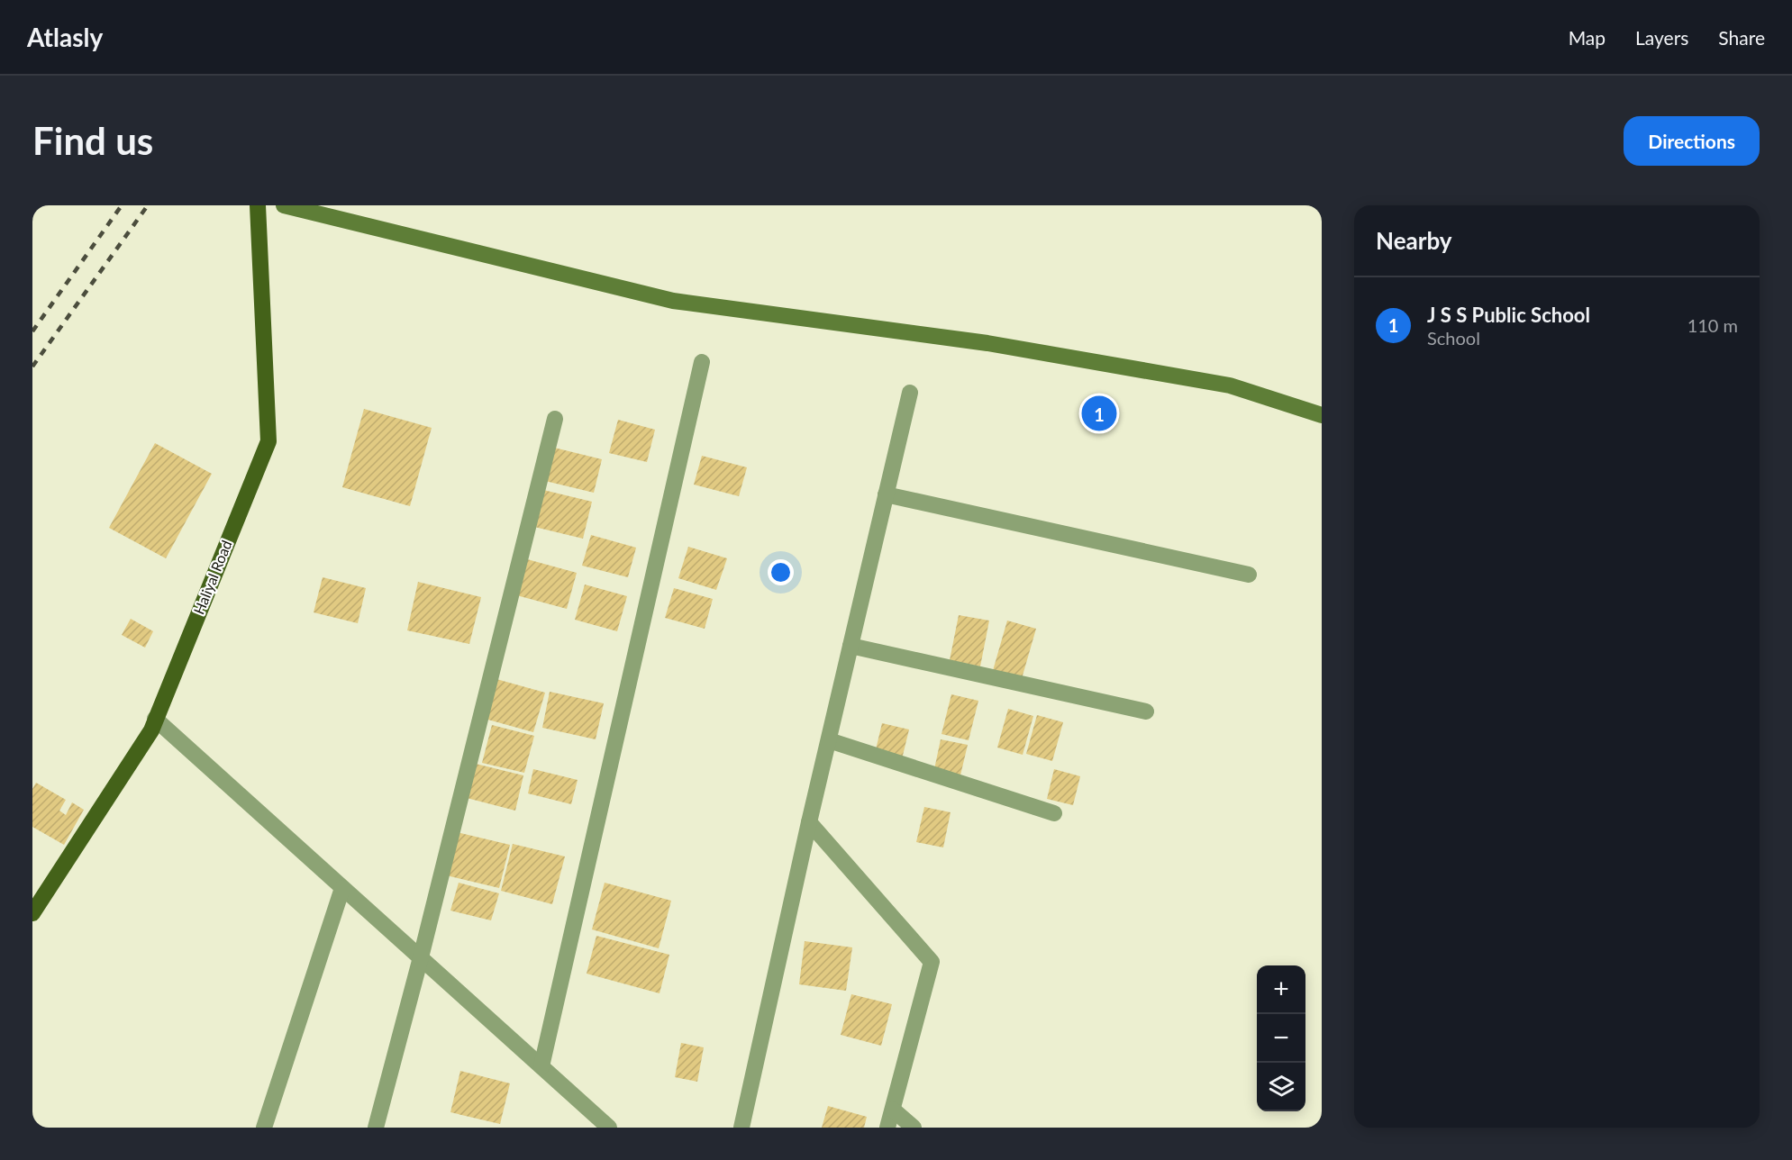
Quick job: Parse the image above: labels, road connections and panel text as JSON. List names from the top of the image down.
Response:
{
  "streets": {
    "main road": ["Haliyal Road"]
  },
  "page": {
    "header": "Atlasly",
    "nav": ["Map", "Layers", "Share"],
    "buttons": "Directions",
    "title": "Find us",
    "heading": "Nearby",
    "list": [
      {
        "mark": "1",
        "name": "J S S Public School",
        "note": "School",
        "value": "110 m"
      }
    ],
    "pins": "1",
    "map_buttons": ["+", "−"]
  }
}
